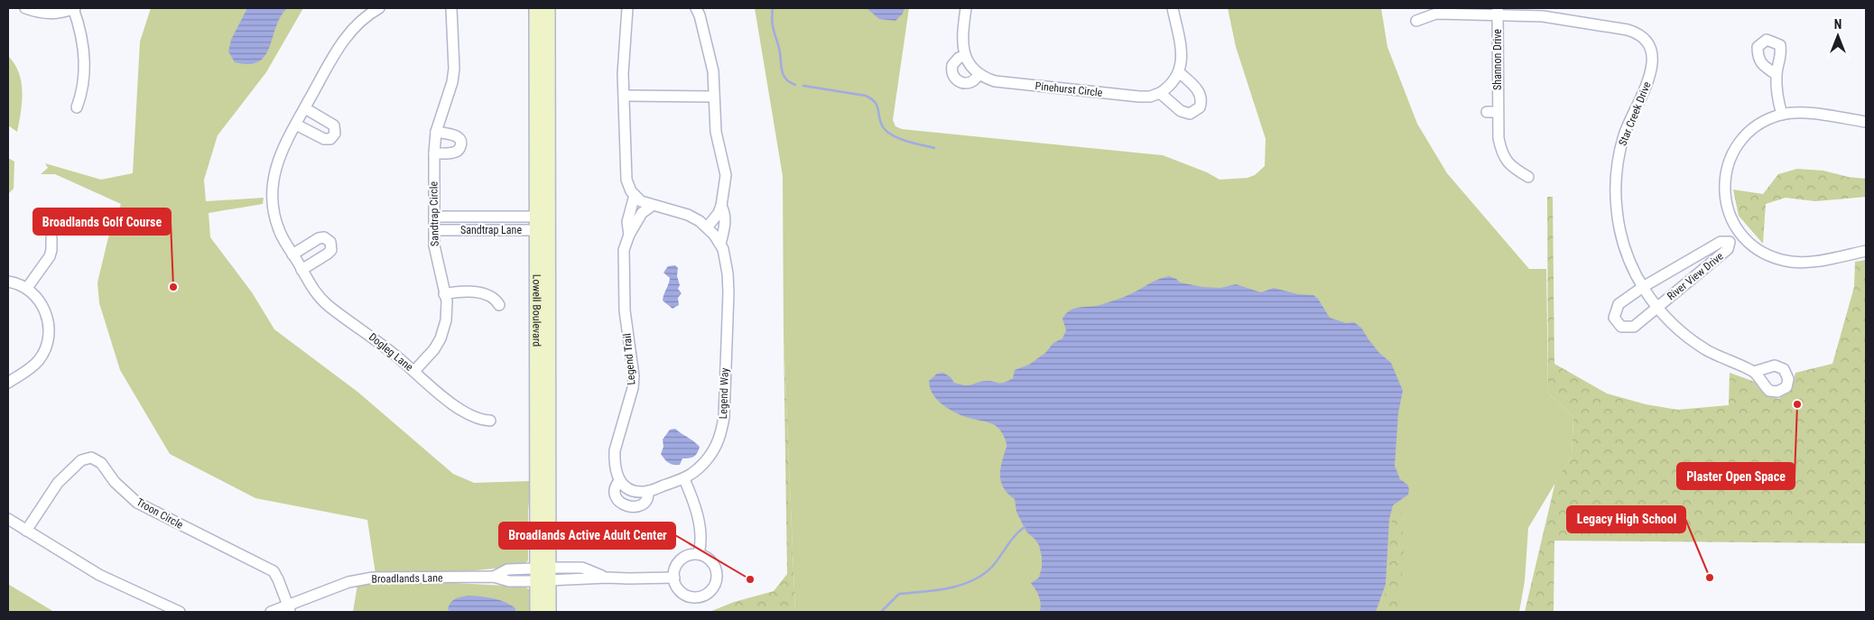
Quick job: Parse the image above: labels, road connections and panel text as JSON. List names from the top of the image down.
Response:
{
  "streets": {
    "main road": ["Lowell Boulevard"],
    "street": [
      "Shannon Drive",
      "Pinehurst Circle",
      "Star Creek Drive",
      "Sandtrap Circle",
      "Sandtrap Lane",
      "River View Drive",
      "Dogleg Lane",
      "Legend Trail",
      "Legend Way",
      "Troon Circle",
      "Broadlands Lane"
    ]
  },
  "crossings": [
    ["Shannon Drive", "Star Creek Drive"],
    ["Star Creek Drive", "River View Drive"],
    ["Sandtrap Circle", "Sandtrap Lane"],
    ["Sandtrap Circle", "Dogleg Lane"],
    ["Sandtrap Lane", "Lowell Boulevard"],
    ["Lowell Boulevard", "Broadlands Lane"],
    ["Legend Trail", "Legend Way"],
    ["Troon Circle", "Broadlands Lane"]
  ],
  "places": [
    "Broadlands Golf Course",
    "Plaster Open Space",
    "Legacy High School",
    "Broadlands Active Adult Center"
  ],
  "north": "top"
}
